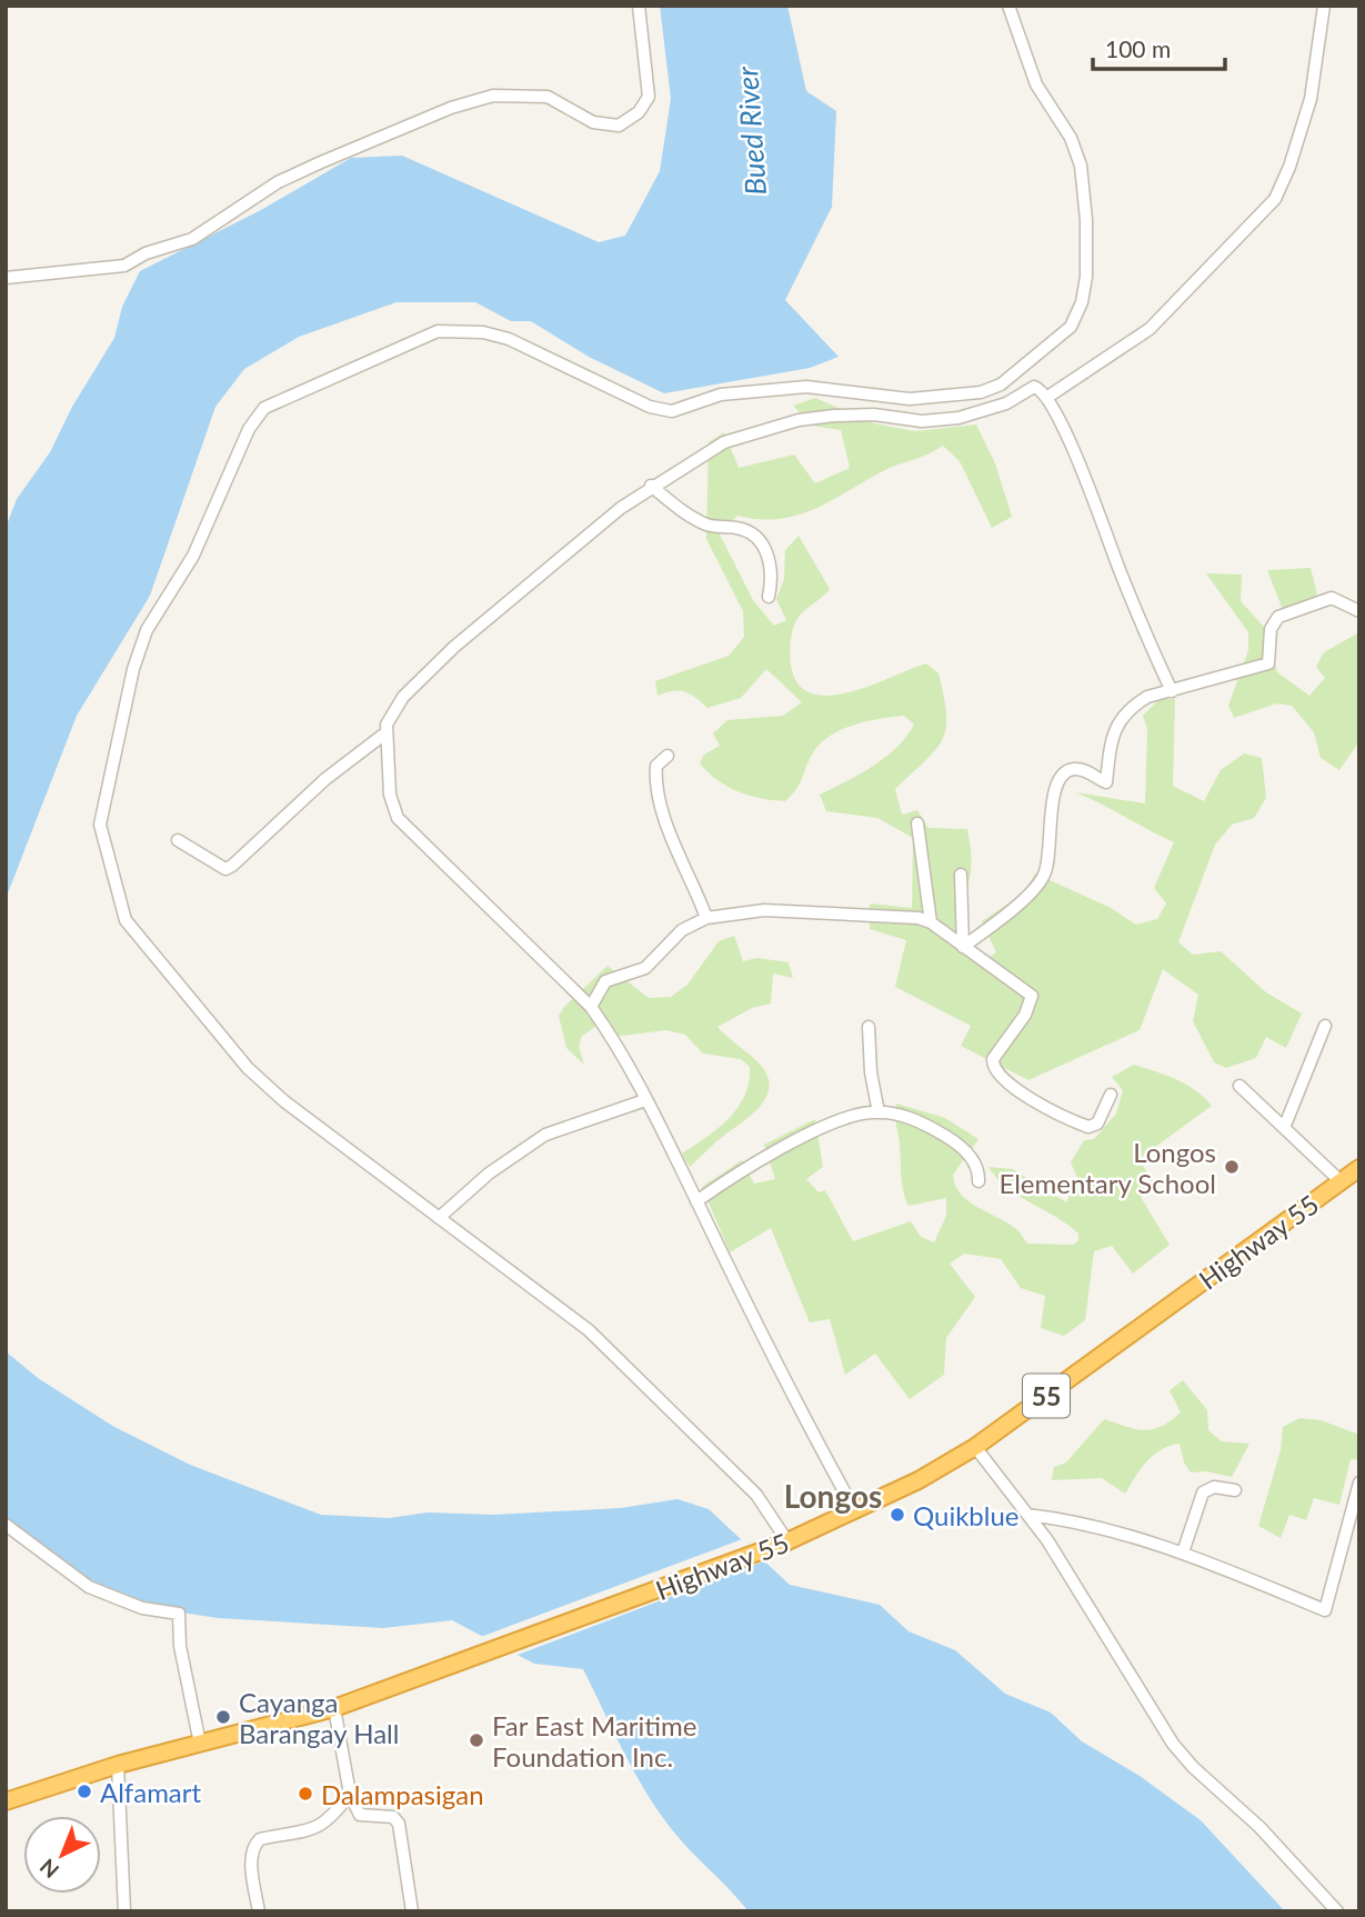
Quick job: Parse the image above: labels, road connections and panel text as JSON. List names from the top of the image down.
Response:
{
  "streets": {
    "highway": ["Highway 55", "55"]
  },
  "districts": ["Longos"],
  "water": ["Bued River"],
  "places": [
    "Longos Elementary School",
    "Quikblue",
    "Cayanga Barangay Hall",
    "Far East Maritime Foundation Inc.",
    "Alfamart",
    "Dalampasigan"
  ],
  "scale_bar": "100 m",
  "north": "bottom left"
}
